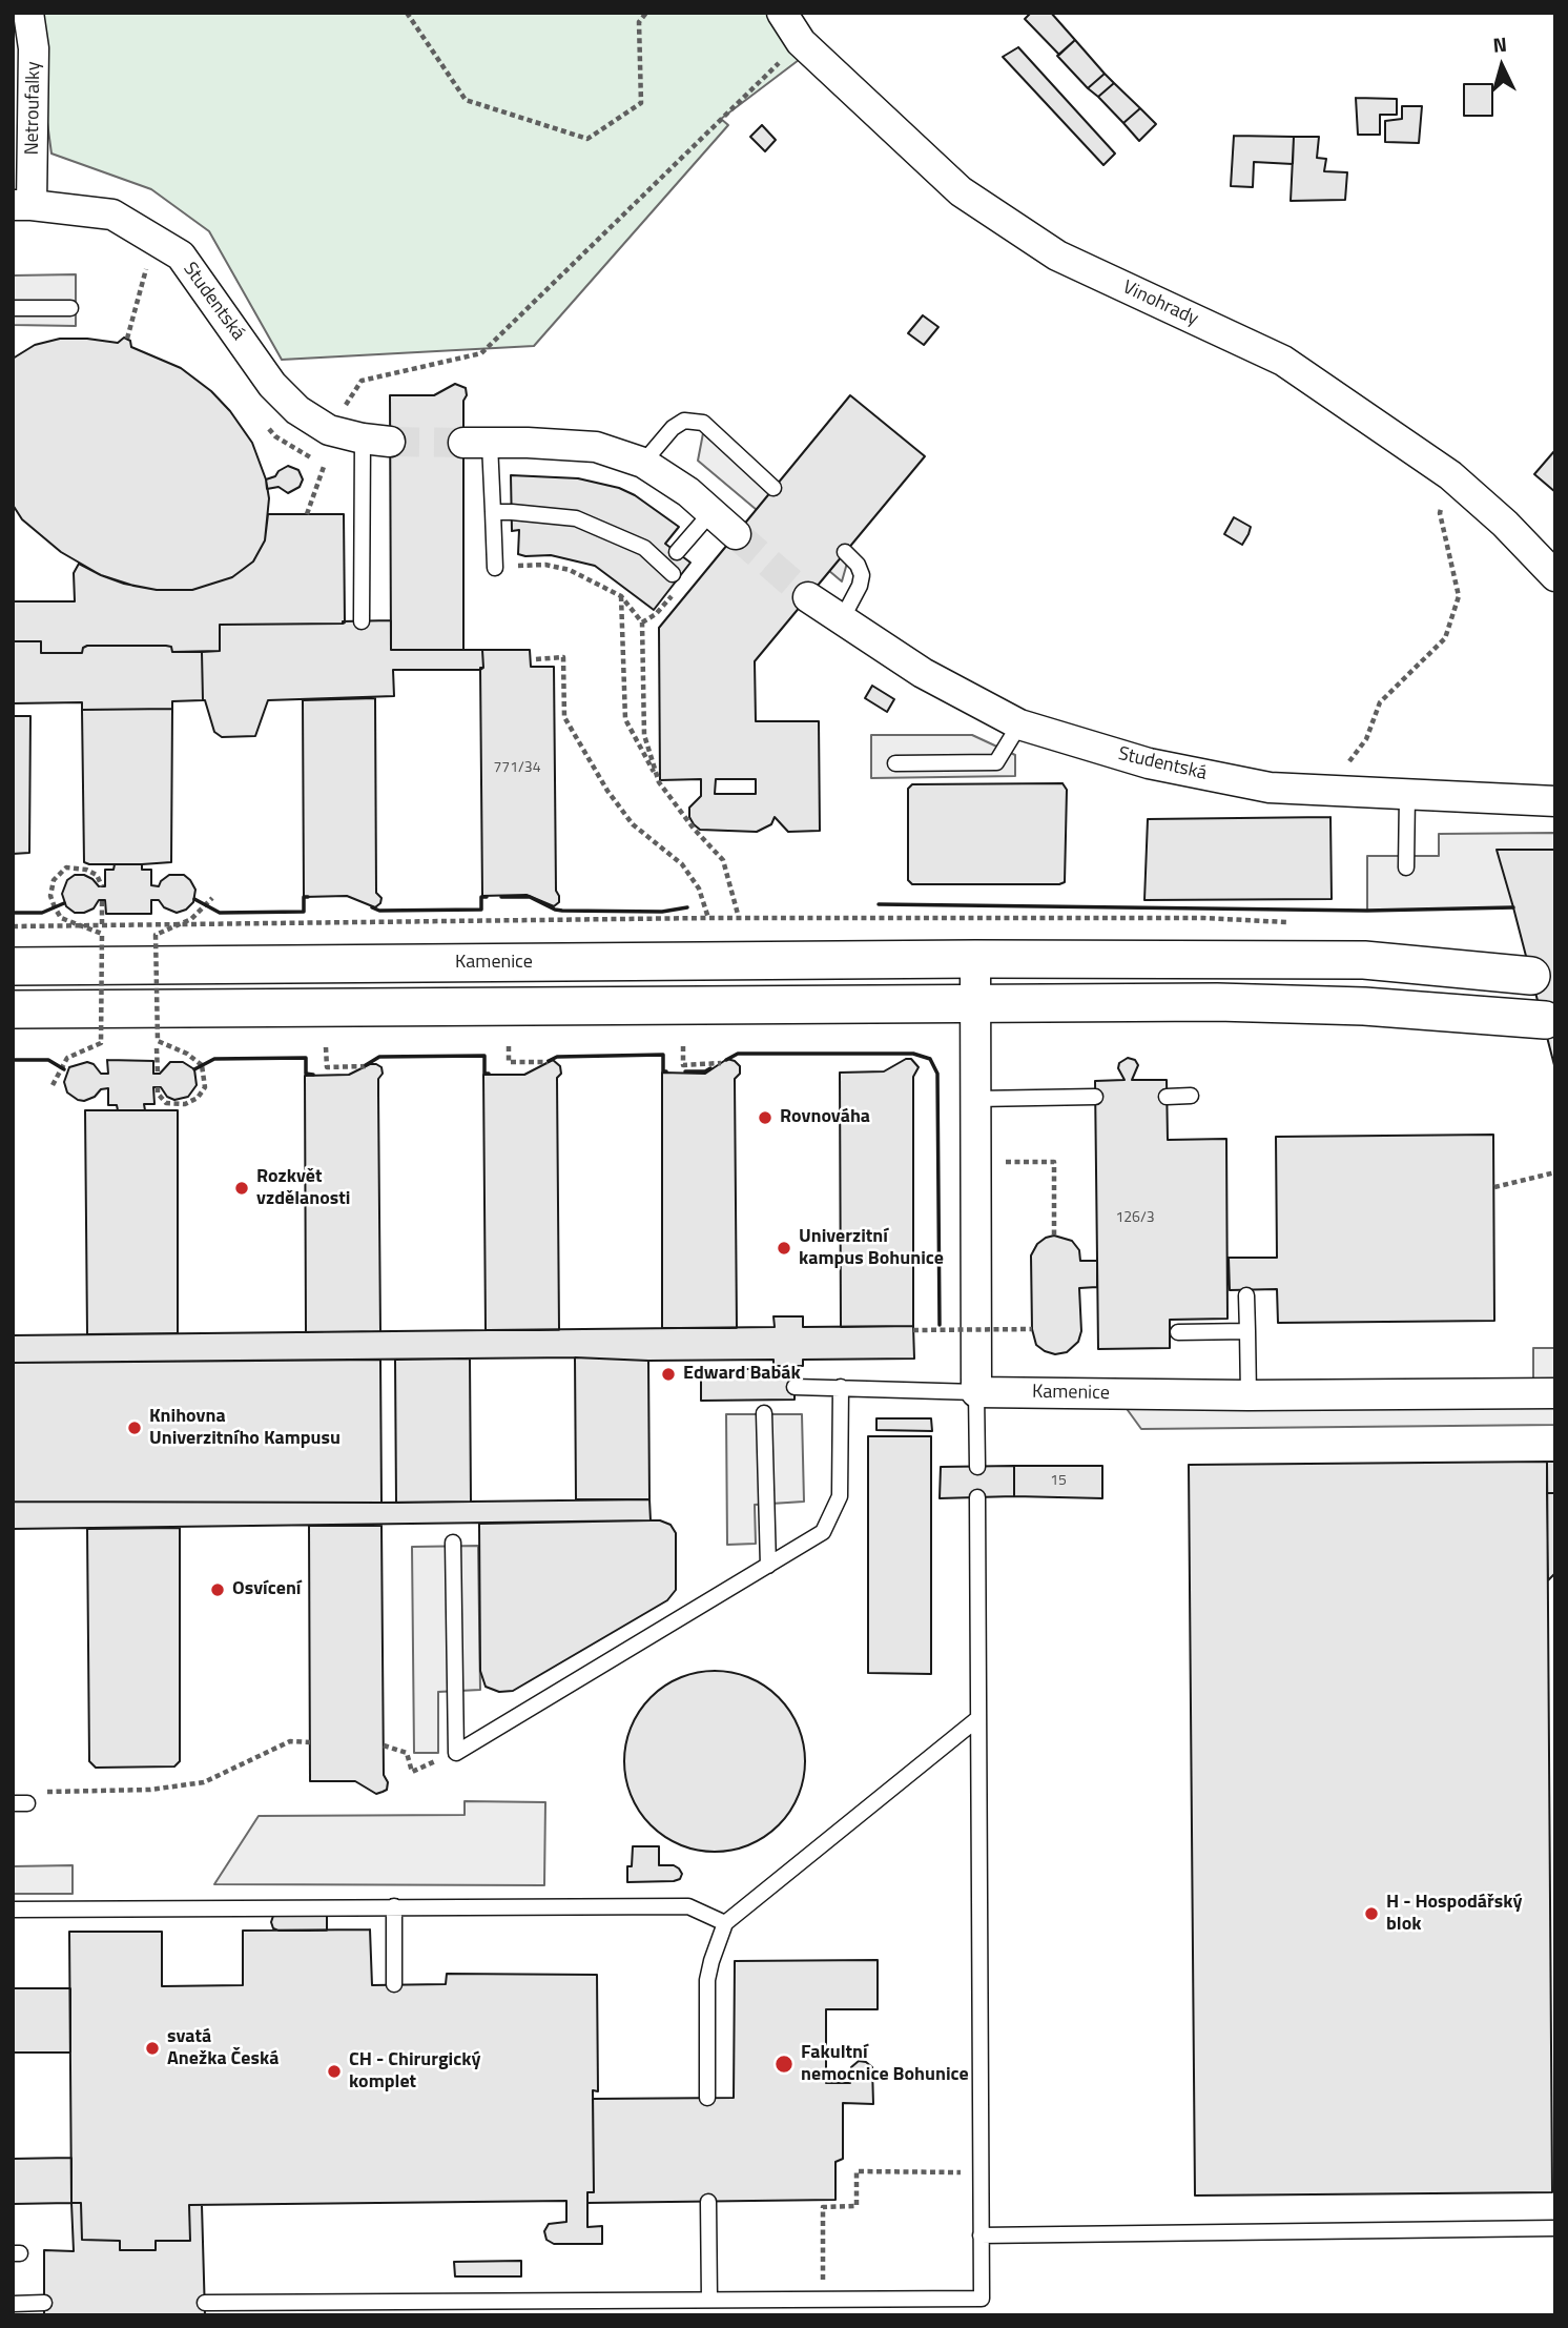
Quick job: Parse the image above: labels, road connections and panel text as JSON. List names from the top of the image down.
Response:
{
  "streets": {
    "street": [
      "Netroufalky",
      "Studentská",
      "Vinohrady",
      "Kamenice"
    ]
  },
  "crossings": [
    ["Netroufalky", "Studentská"]
  ],
  "places": [
    "Rovnováha",
    "Rozkvět vzdělanosti",
    "Univerzitní kampus Bohunice",
    "Edward Babák",
    "Knihovna Univerzitního Kampusu",
    "Osvícení",
    "H - Hospodářský blok",
    "svatá Anežka Česká",
    "Fakultní nemocnice Bohunice",
    "CH - Chirurgický komplet"
  ],
  "house_numbers": ["771/34", "126/3", "15"],
  "north": "top"
}
